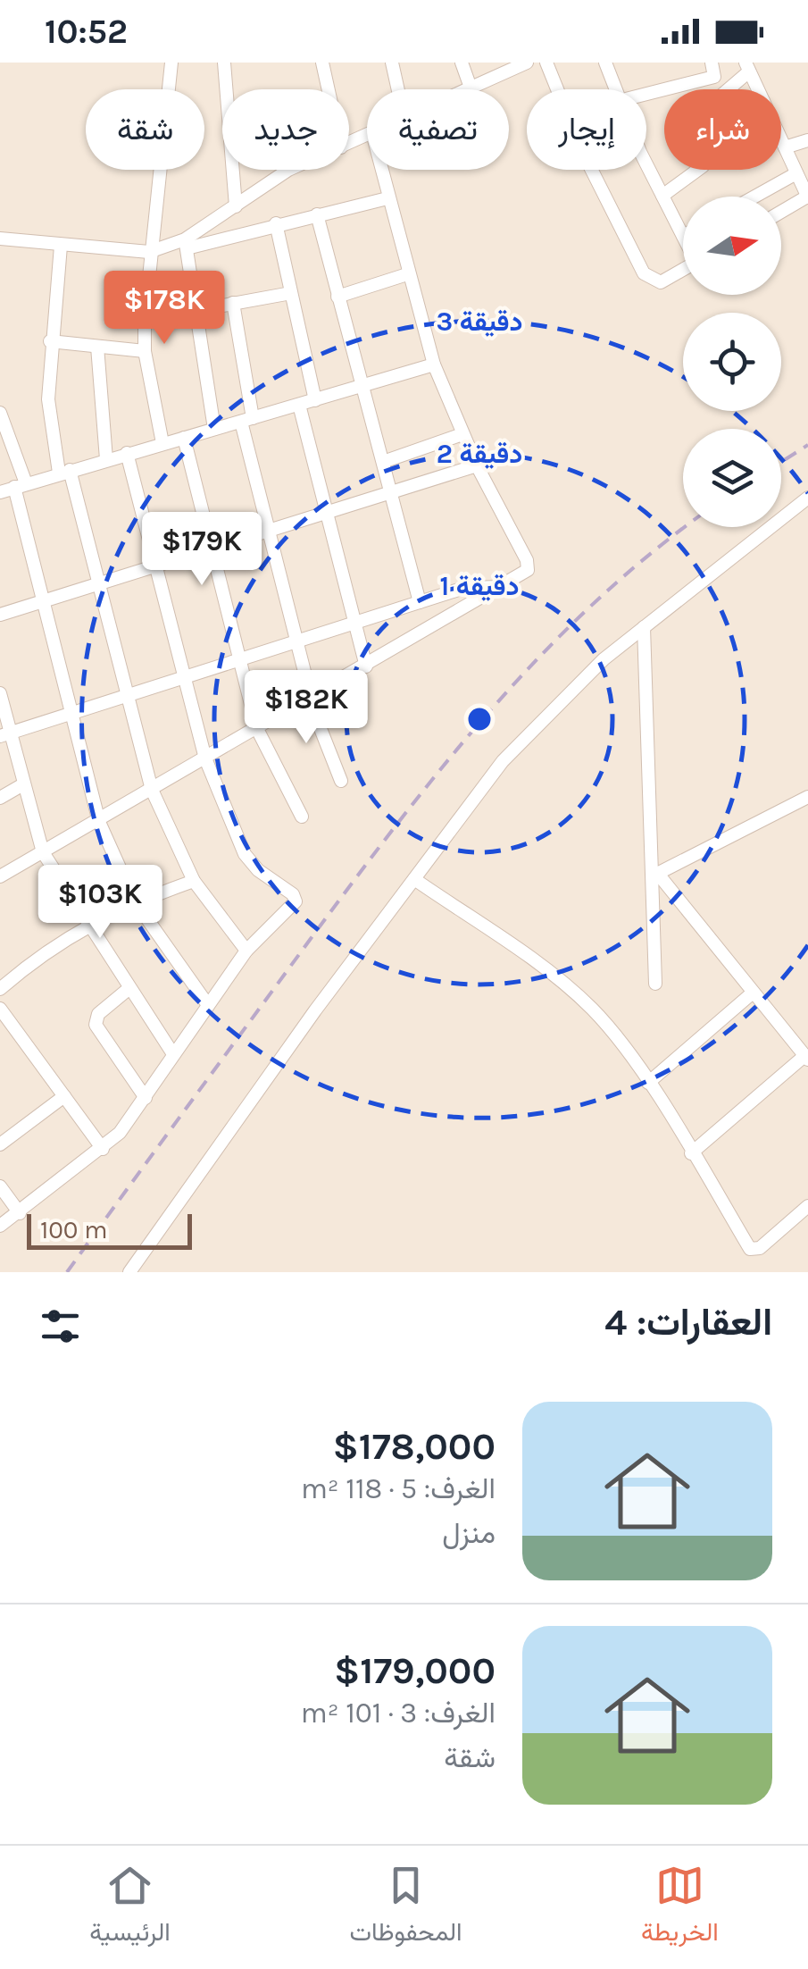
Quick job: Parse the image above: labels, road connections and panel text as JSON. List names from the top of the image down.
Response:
{
  "scale_bar": "100 m",
  "north": "right",
  "page": {
    "status": "10:52",
    "chip": [
      "شراء",
      "إيجار",
      "تصفية",
      "جديد",
      "شقة"
    ],
    "price": [
      "$178K",
      "$179K",
      "$182K",
      "$103K"
    ],
    "scale": "100 m",
    "heading": "العقارات: 4",
    "list": [
      {
        "name": "$178,000",
        "note": "الغرف: 5 · 118 m² · منزل"
      },
      {
        "name": "$179,000",
        "note": "الغرف: 3 · 101 m² · شقة"
      }
    ],
    "tabs": ["الخريطة", "المحفوظات", "الرئيسية"]
  },
  "rings": ["3 دقيقة", "2 دقيقة", "1 دقيقة"]
}
